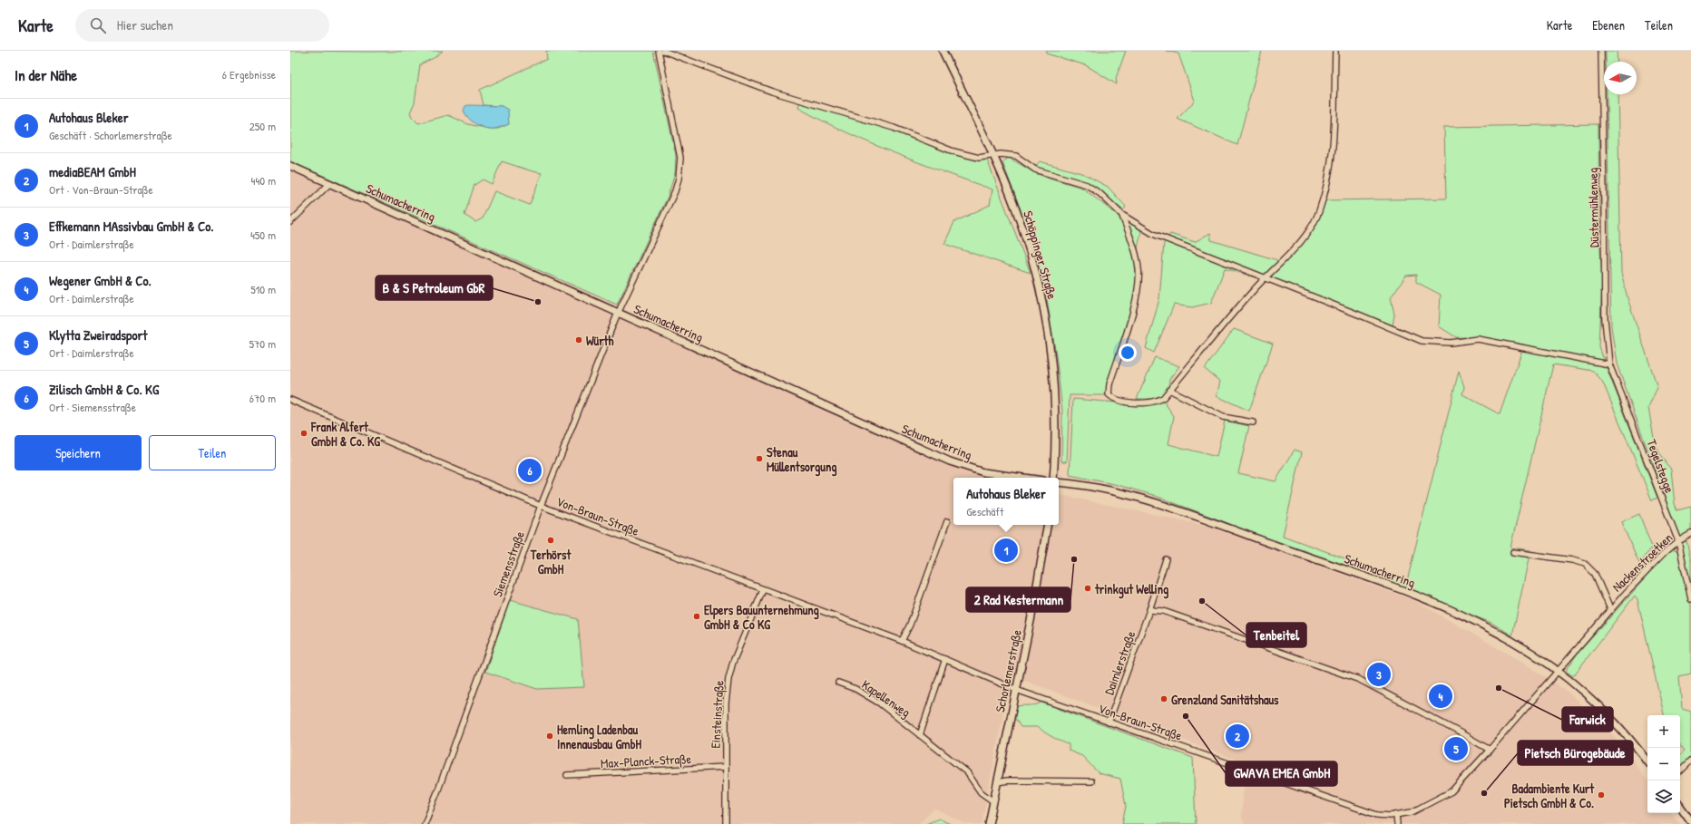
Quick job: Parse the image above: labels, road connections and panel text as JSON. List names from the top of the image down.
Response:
{
  "streets": {
    "main road": ["Schumacherring", "Schöppinger Straße", "Schorlemerstraße"],
    "street": [
      "Düstermühlenweg",
      "Tegelstegge",
      "Von-Braun-Straße",
      "Nackenstroetken",
      "Siemensstraße",
      "Daimlerstraße",
      "Kapellenweg",
      "Einsteinstraße",
      "Max-Planck-Straße"
    ]
  },
  "crossings": [
    ["Schumacherring", "Von-Braun-Straße"],
    ["Schumacherring", "Nackenstroetken"],
    ["Schumacherring", "Siemensstraße"],
    ["Düstermühlenweg", "Tegelstegge"],
    ["Tegelstegge", "Nackenstroetken"],
    ["Von-Braun-Straße", "Nackenstroetken"],
    ["Von-Braun-Straße", "Siemensstraße"],
    ["Von-Braun-Straße", "Daimlerstraße"],
    ["Von-Braun-Straße", "Schorlemerstraße"],
    ["Von-Braun-Straße", "Kapellenweg"],
    ["Von-Braun-Straße", "Einsteinstraße"],
    ["Schorlemerstraße", "Kapellenweg"],
    ["Einsteinstraße", "Max-Planck-Straße"]
  ],
  "places": [
    "B & S Petroleum GbR",
    "Würth",
    "Frank Alfert GmbH & Co. KG",
    "Stenau Müllentsorgung",
    "Terhörst GmbH",
    "2 Rad Kestermann",
    "trinkgut Welling",
    "Tenbeitel",
    "Elpers Bauunternehmung GmbH & Co KG",
    "Farwick",
    "Grenzland Sanitätshaus",
    "GWAVA EMEA GmbH",
    "Hemling Ladenbau Innenausbau GmbH",
    "Pietsch Bürogebäude",
    "Badambiente Kurt Pietsch GmbH & Co."
  ],
  "north": "left",
  "page": {
    "header": "Karte",
    "search": "Hier suchen",
    "nav": ["Karte", "Ebenen", "Teilen"],
    "heading": ["In der Nähe", "6 Ergebnisse"],
    "list": [
      {
        "mark": "1",
        "name": "Autohaus Bleker",
        "note": "Geschäft · Schorlemerstraße",
        "value": "250 m"
      },
      {
        "mark": "2",
        "name": "mediaBEAM GmbH",
        "note": "Ort · Von-Braun-Straße",
        "value": "440 m"
      },
      {
        "mark": "3",
        "name": "Effkemann MAssivbau GmbH & Co.",
        "note": "Ort · Daimlerstraße",
        "value": "450 m"
      },
      {
        "mark": "4",
        "name": "Wegener GmbH & Co.",
        "note": "Ort · Daimlerstraße",
        "value": "510 m"
      },
      {
        "mark": "5",
        "name": "Klytta Zweiradsport",
        "note": "Ort · Daimlerstraße",
        "value": "570 m"
      },
      {
        "mark": "6",
        "name": "Zilisch GmbH & Co. KG",
        "note": "Ort · Siemensstraße",
        "value": "670 m"
      }
    ],
    "buttons": ["Speichern", "Teilen"],
    "pins": [
      "6",
      "1",
      "3",
      "4",
      "2",
      "5"
    ],
    "popup": ["Autohaus Bleker", "Geschäft"],
    "map_buttons": ["+", "−"]
  }
}
